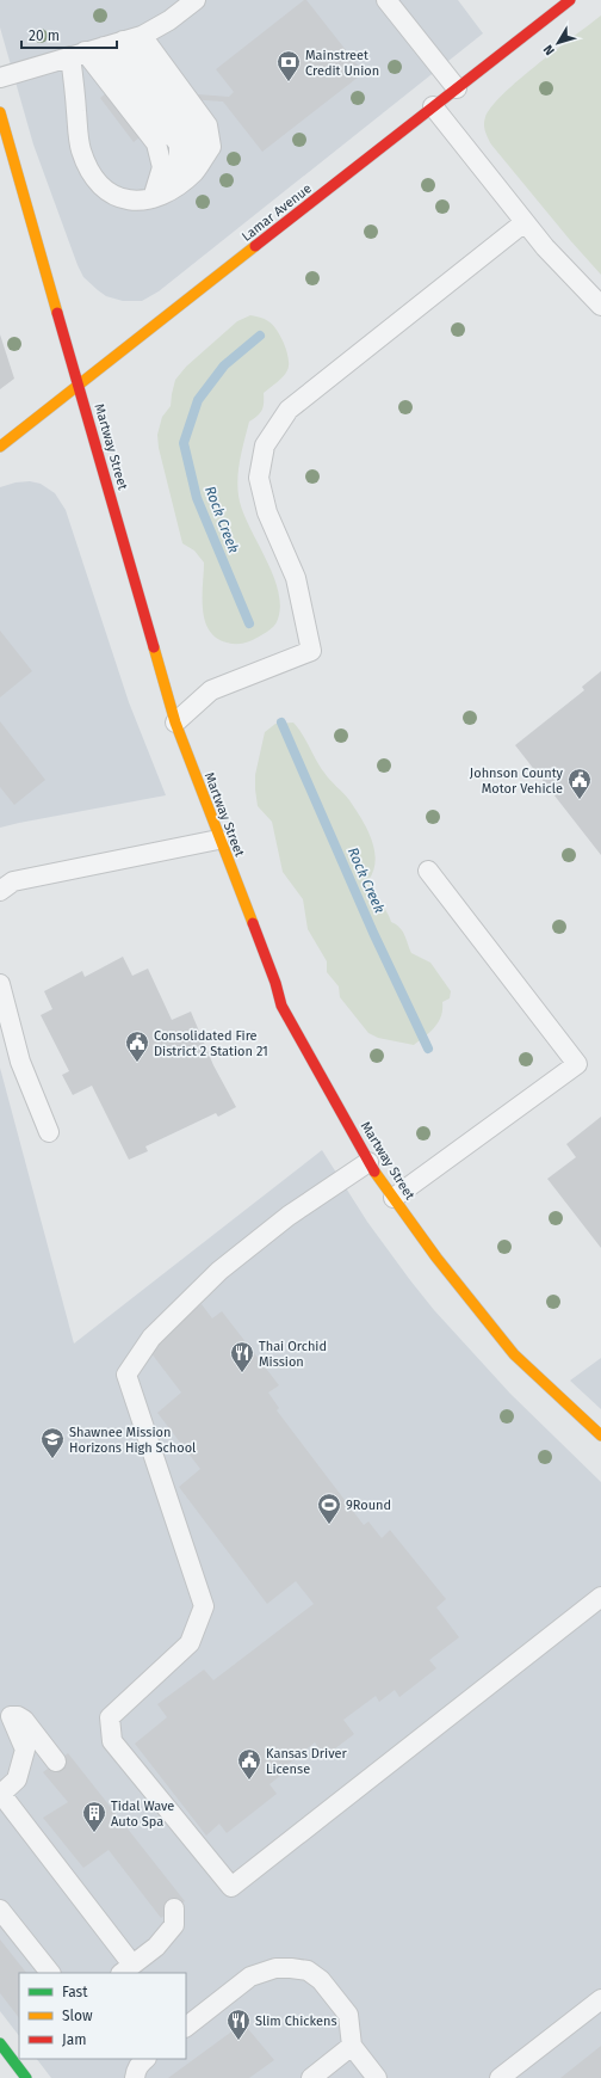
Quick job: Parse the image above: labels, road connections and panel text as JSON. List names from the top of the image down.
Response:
{
  "streets": {
    "street": ["Lamar Avenue", "Martway Street"]
  },
  "crossings": [
    ["Lamar Avenue", "Martway Street"]
  ],
  "water": ["Rock Creek"],
  "places": {
    "bank": ["Mainstreet Credit Union"],
    "public building": ["Johnson County Motor Vehicle", "Consolidated Fire District 2 Station 21", "Kansas Driver License"],
    "restaurant": ["Thai Orchid Mission", "Slim Chickens"],
    "school or university": ["Shawnee Mission Horizons High School"],
    "sports": ["9Round"],
    "building": ["Tidal Wave Auto Spa"]
  },
  "legend": ["Fast", "Slow", "Jam"],
  "scale_bar": "20 m",
  "north": "bottom left"
}
